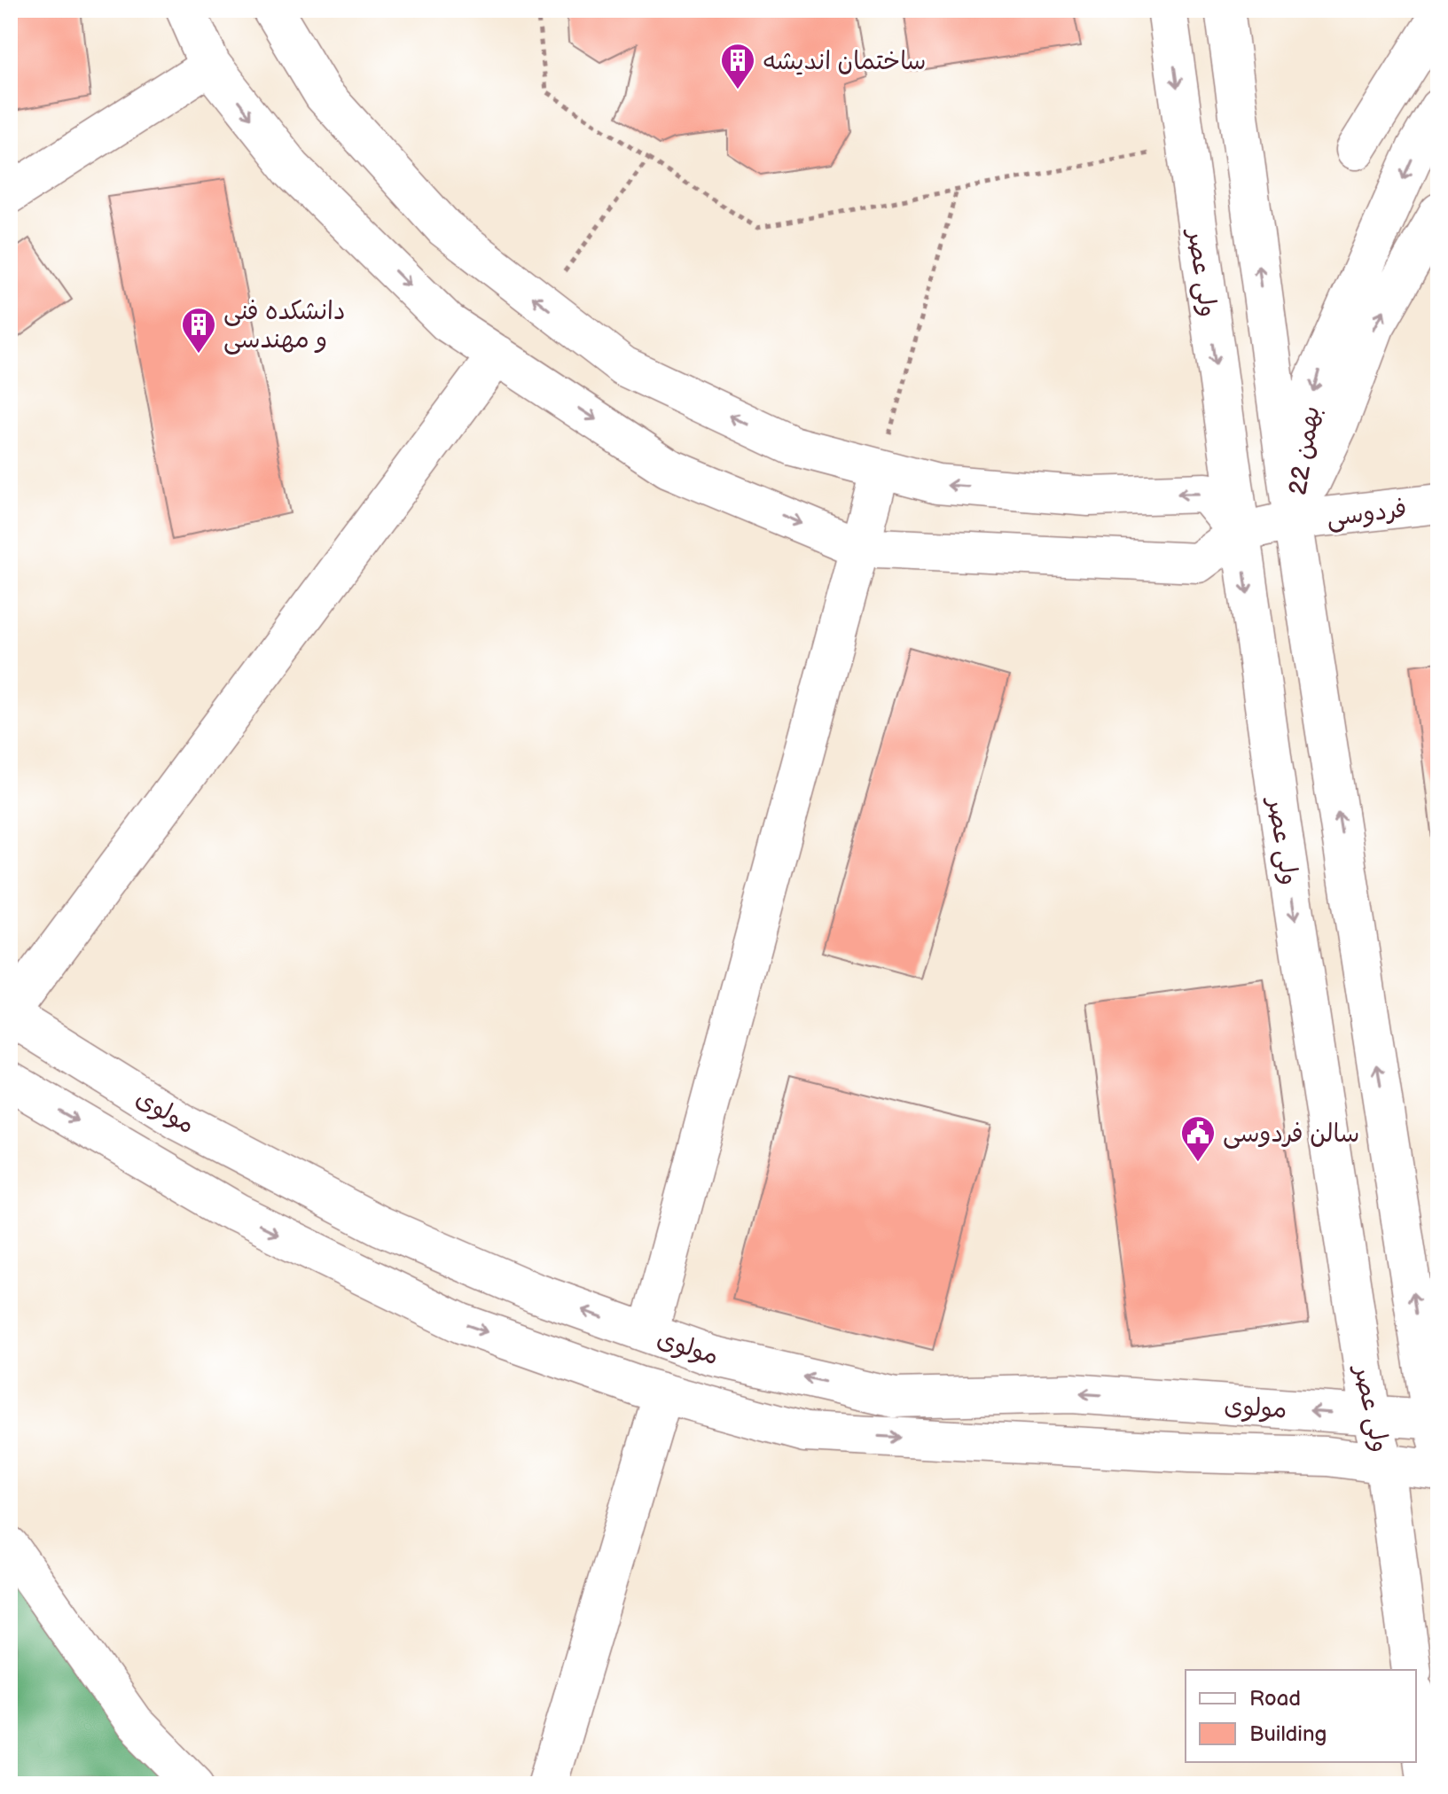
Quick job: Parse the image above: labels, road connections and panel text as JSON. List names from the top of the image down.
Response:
{
  "streets": {
    "street": [
      "ولی عصر",
      "22 بهمن",
      "فردوسی",
      "مولوی"
    ]
  },
  "crossings": [
    ["ولی عصر", "فردوسی"],
    ["ولی عصر", "مولوی"],
    ["22 بهمن", "فردوسی"]
  ],
  "places": {
    "building": ["ساختمان اندیشه", "دانشکده فنی و مهندسی"],
    "public building": ["سالن فردوسی"]
  },
  "legend": ["Road", "Building"]
}
